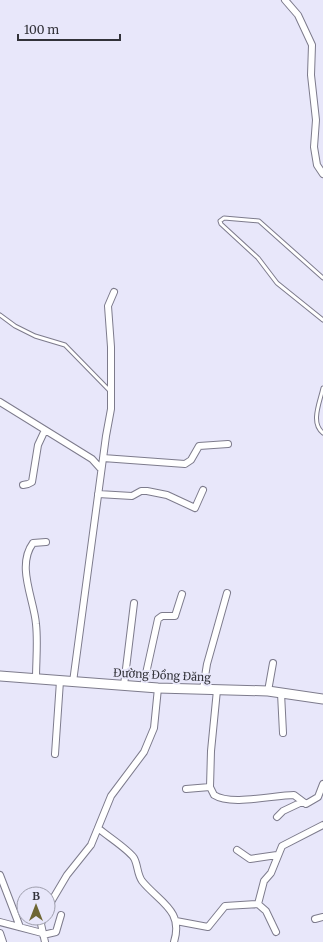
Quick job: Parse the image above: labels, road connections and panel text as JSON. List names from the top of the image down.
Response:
{
  "streets": {
    "main road": ["Đường Đồng Đăng"]
  },
  "scale_bar": "100 m",
  "north": "top"
}
